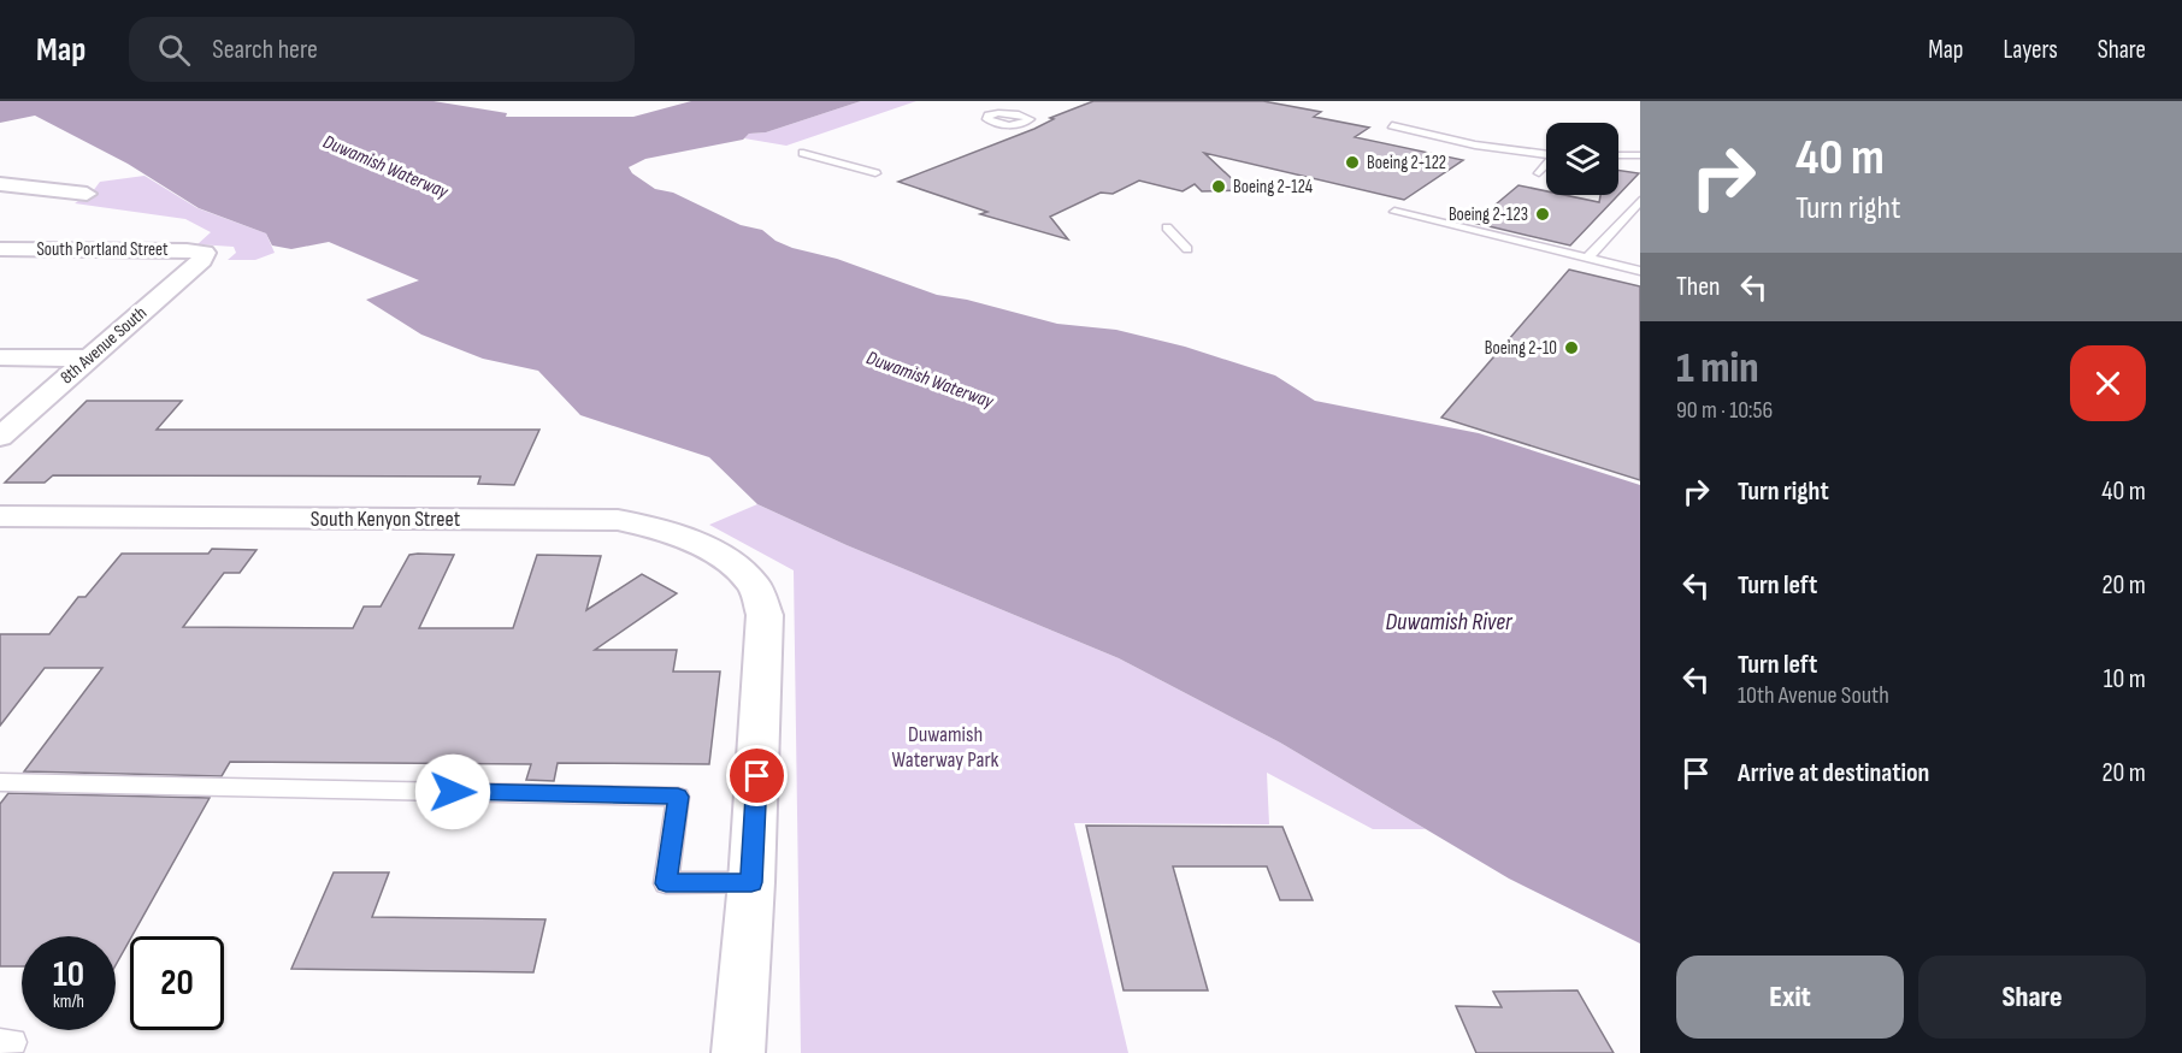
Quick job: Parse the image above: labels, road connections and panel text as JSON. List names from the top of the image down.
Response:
{
  "streets": {
    "street": ["South Portland Street", "8th Avenue South", "South Kenyon Street"]
  },
  "crossings": [
    ["South Portland Street", "8th Avenue South"]
  ],
  "water": ["Duwamish Waterway", "Duwamish River"],
  "parks": ["Duwamish Waterway Park"],
  "places": [
    "Boeing 2-122",
    "Boeing 2-124",
    "Boeing 2-123",
    "Boeing 2-10"
  ],
  "page": {
    "header": "Map",
    "search": "Search here",
    "nav": ["Map", "Layers", "Share"],
    "turn": ["40 m", "Turn right"],
    "then": "Then",
    "heading": ["1 min", "90 m · 10:56"],
    "list": [
      {
        "name": "Turn right",
        "value": "40 m"
      },
      {
        "name": "Turn left",
        "value": "20 m"
      },
      {
        "name": "Turn left",
        "note": "10th Avenue South",
        "value": "10 m"
      },
      {
        "name": "Arrive at destination",
        "value": "20 m"
      }
    ],
    "speed": "10 km/h",
    "limit": "20",
    "buttons": ["Exit", "Share"]
  }
}
